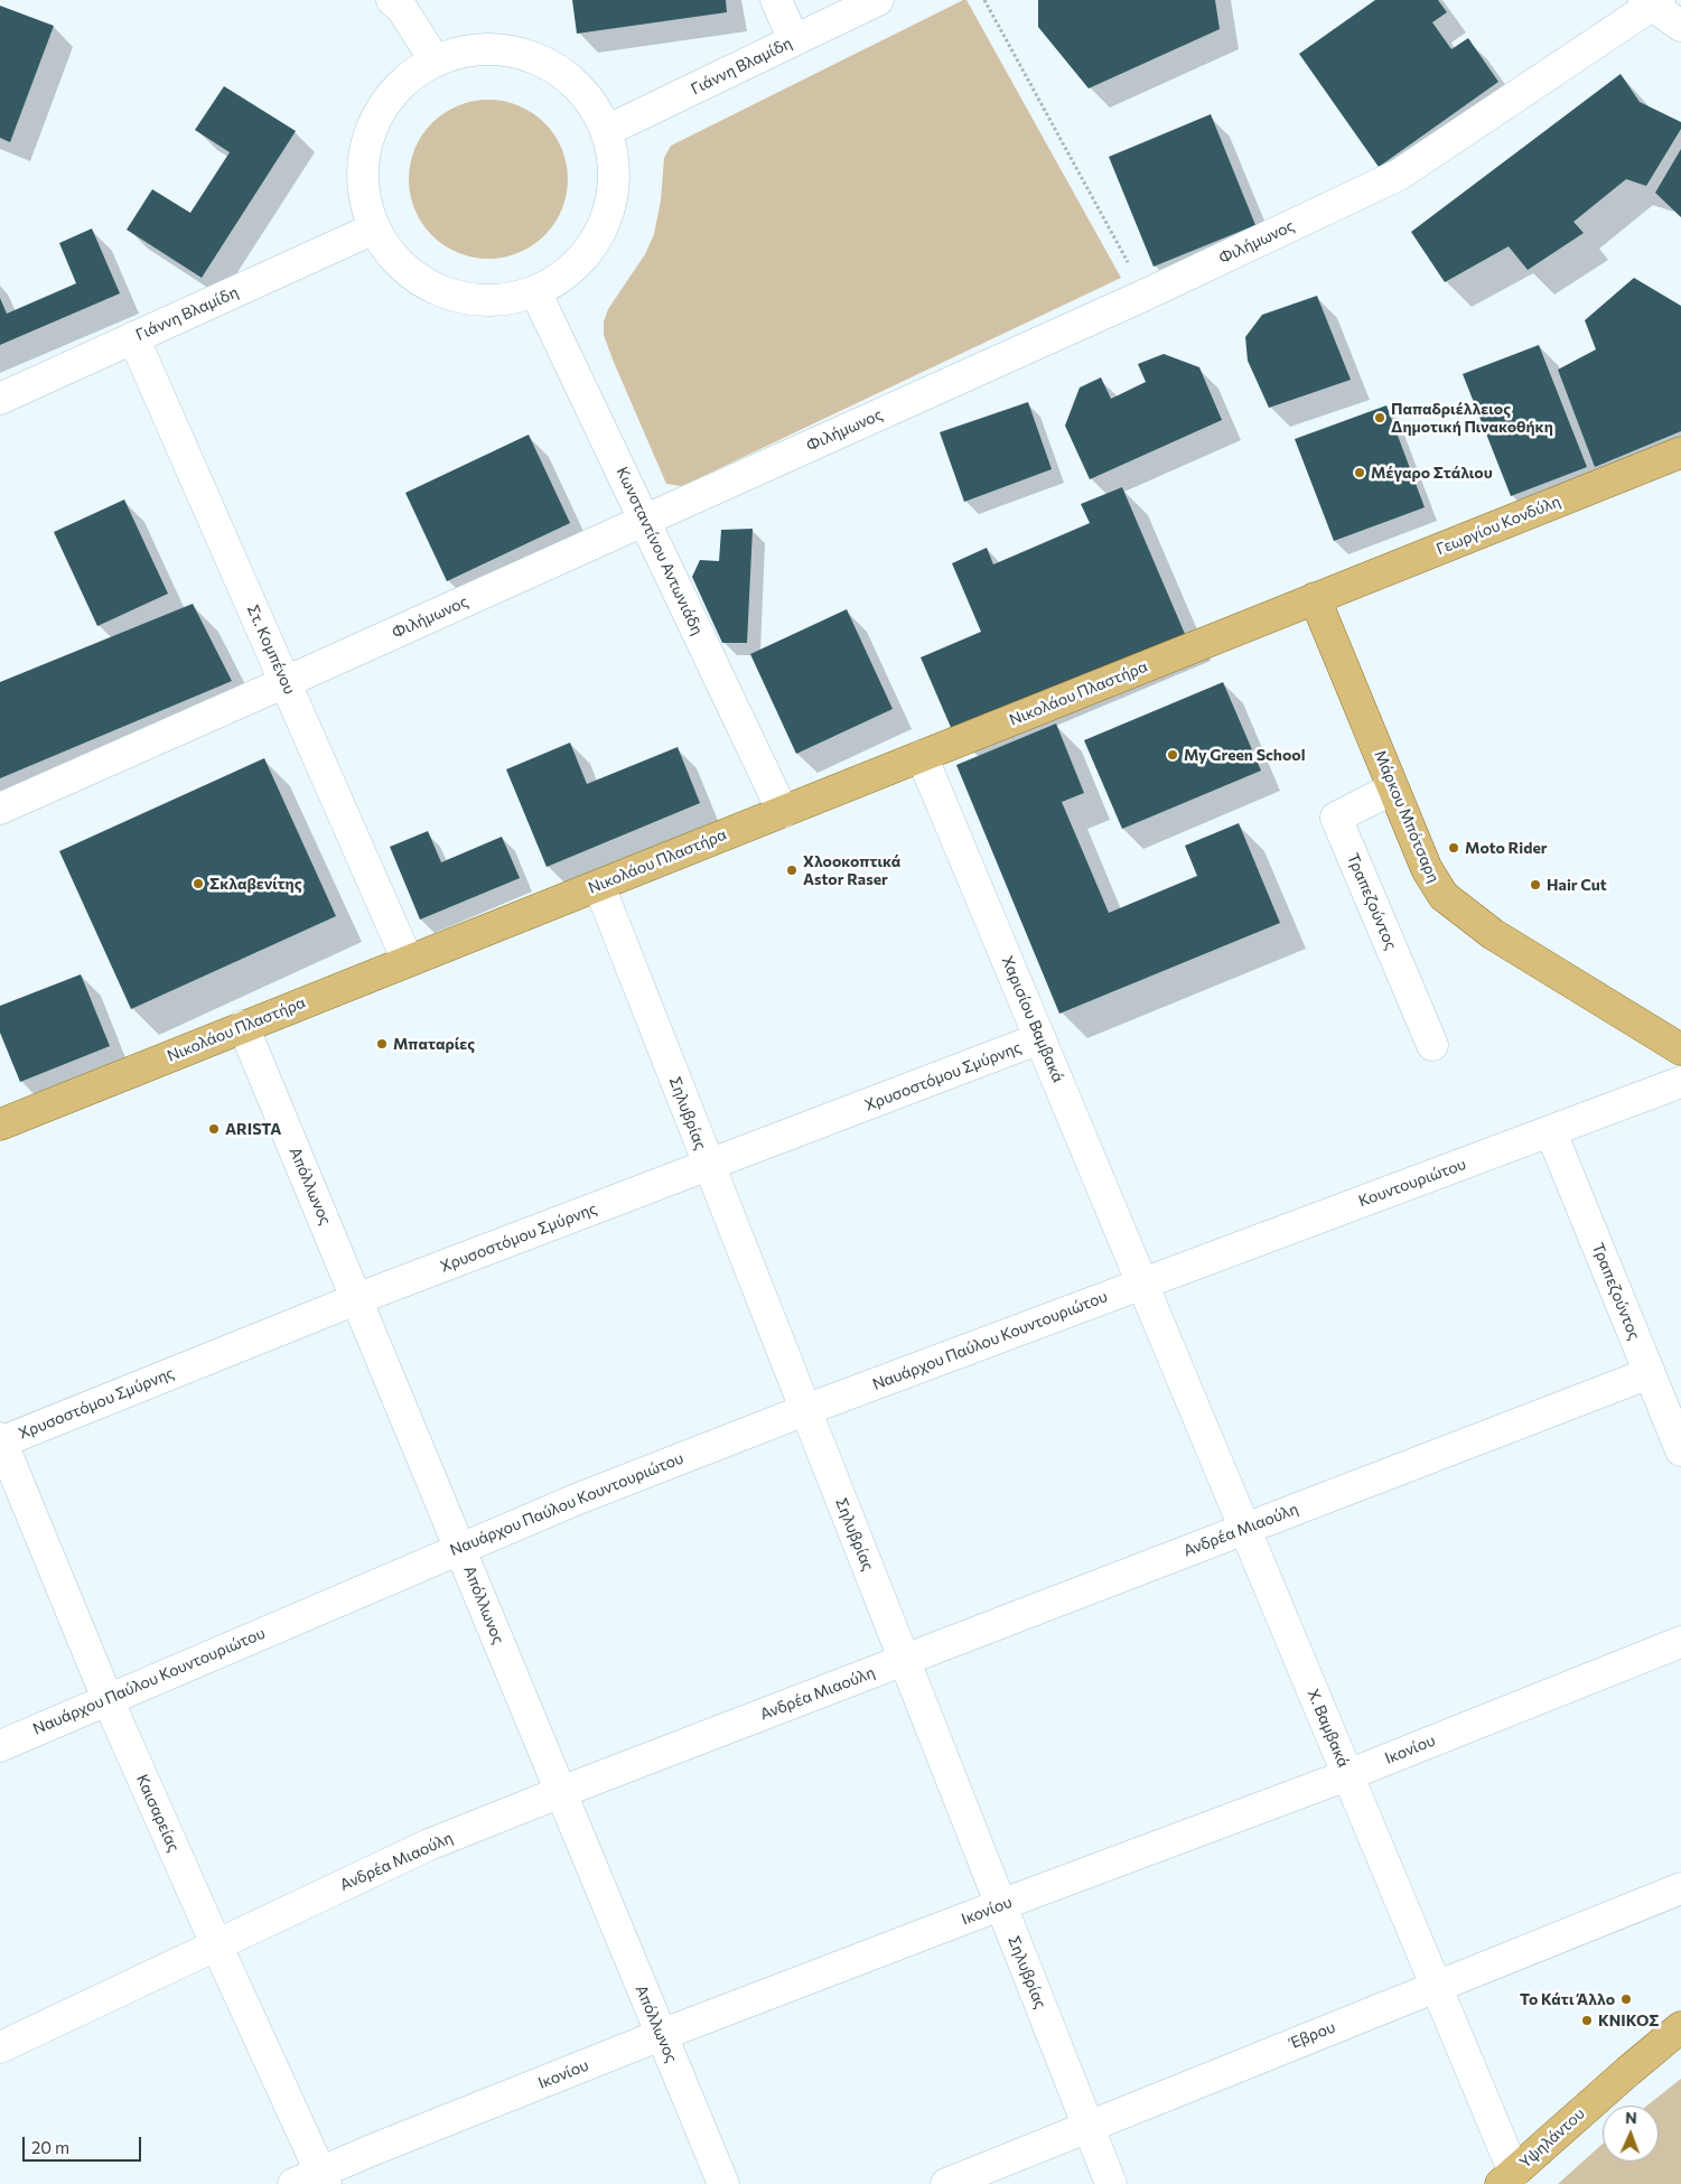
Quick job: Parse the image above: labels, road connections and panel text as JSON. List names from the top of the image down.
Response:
{
  "streets": {
    "main road": [
      "Γεωργίου Κονδύλη",
      "Νικολάου Πλαστήρα",
      "Μάρκου Μπότσαρη",
      "Υψηλάντου"
    ],
    "street": [
      "Γιάννη Βλαμίδη",
      "Φιλήμωνος",
      "Κωνσταντίνου Αντωνιάδη",
      "Στ. Κομπένου",
      "Τραπεζούντος",
      "Χαρισίου Βαμβακά",
      "Χρυσοστόμου Σμύρνης",
      "Σηλυβρίας",
      "Κουντουριώτου",
      "Απόλλωνος",
      "Ναυάρχου Παύλου Κουντουριώτου",
      "Ανδρέα Μιαούλη",
      "Χ. Βαμβακά",
      "Ικονίου",
      "Καισαρείας",
      "Έβρου"
    ]
  },
  "crossings": [
    ["Γιάννη Βλαμίδη", "Στ. Κομπένου"],
    ["Φιλήμωνος", "Κωνσταντίνου Αντωνιάδη"],
    ["Φιλήμωνος", "Στ. Κομπένου"],
    ["Γεωργίου Κονδύλη", "Νικολάου Πλαστήρα"],
    ["Γεωργίου Κονδύλη", "Μάρκου Μπότσαρη"],
    ["Κωνσταντίνου Αντωνιάδη", "Νικολάου Πλαστήρα"],
    ["Στ. Κομπένου", "Νικολάου Πλαστήρα"],
    ["Νικολάου Πλαστήρα", "Μάρκου Μπότσαρη"],
    ["Νικολάου Πλαστήρα", "Χαρισίου Βαμβακά"],
    ["Νικολάου Πλαστήρα", "Σηλυβρίας"],
    ["Νικολάου Πλαστήρα", "Απόλλωνος"],
    ["Μάρκου Μπότσαρη", "Τραπεζούντος"],
    ["Τραπεζούντος", "Κουντουριώτου"],
    ["Τραπεζούντος", "Ανδρέα Μιαούλη"],
    ["Χαρισίου Βαμβακά", "Χρυσοστόμου Σμύρνης"],
    ["Χαρισίου Βαμβακά", "Κουντουριώτου"],
    ["Χαρισίου Βαμβακά", "Ναυάρχου Παύλου Κουντουριώτου"],
    ["Χαρισίου Βαμβακά", "Χ. Βαμβακά"],
    ["Χρυσοστόμου Σμύρνης", "Σηλυβρίας"],
    ["Χρυσοστόμου Σμύρνης", "Απόλλωνος"],
    ["Χρυσοστόμου Σμύρνης", "Καισαρείας"],
    ["Σηλυβρίας", "Ναυάρχου Παύλου Κουντουριώτου"],
    ["Σηλυβρίας", "Ανδρέα Μιαούλη"],
    ["Σηλυβρίας", "Ικονίου"],
    ["Σηλυβρίας", "Έβρου"],
    ["Κουντουριώτου", "Ναυάρχου Παύλου Κουντουριώτου"],
    ["Κουντουριώτου", "Χ. Βαμβακά"],
    ["Απόλλωνος", "Ναυάρχου Παύλου Κουντουριώτου"],
    ["Απόλλωνος", "Ανδρέα Μιαούλη"],
    ["Απόλλωνος", "Ικονίου"],
    ["Ναυάρχου Παύλου Κουντουριώτου", "Χ. Βαμβακά"],
    ["Ναυάρχου Παύλου Κουντουριώτου", "Καισαρείας"],
    ["Ανδρέα Μιαούλη", "Χ. Βαμβακά"],
    ["Ανδρέα Μιαούλη", "Καισαρείας"],
    ["Χ. Βαμβακά", "Ικονίου"],
    ["Χ. Βαμβακά", "Έβρου"],
    ["Χ. Βαμβακά", "Υψηλάντου"],
    ["Ικονίου", "Καισαρείας"]
  ],
  "places": [
    "Παπαδριέλλειος Δημοτική Πινακοθήκη",
    "Μέγαρο Στάλιου",
    "My Green School",
    "Moto Rider",
    "Χλοοκοπτικά Astor Raser",
    "Σκλαβενίτης",
    "Hair Cut",
    "Μπαταρίες",
    "ARISTA",
    "Το Κάτι Άλλο",
    "ΚΝΙΚΟΣ"
  ],
  "scale_bar": "20 m",
  "north": "top"
}
